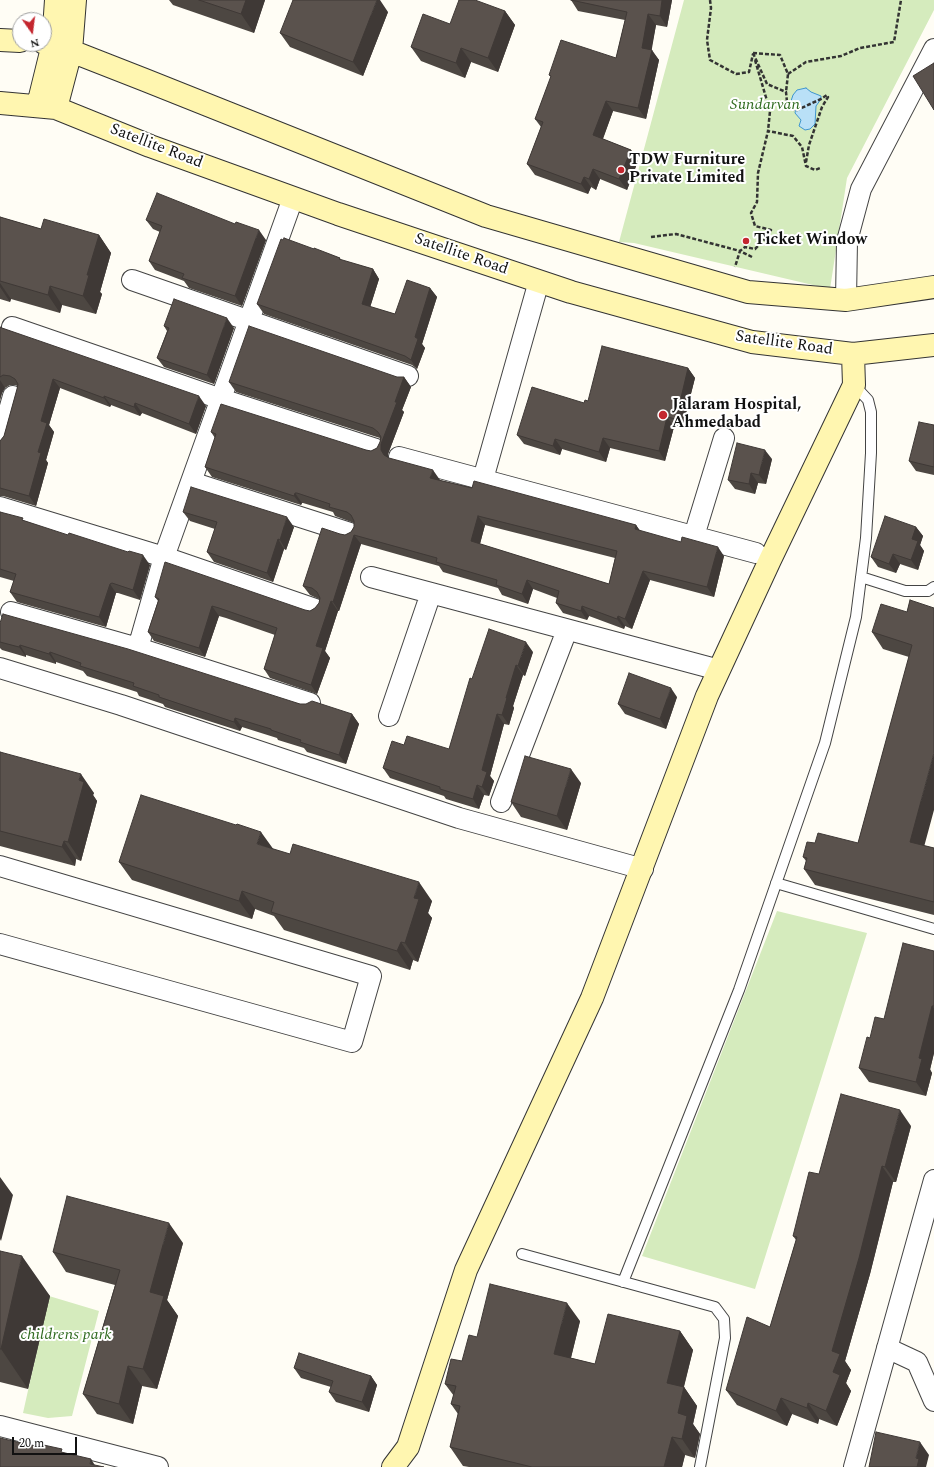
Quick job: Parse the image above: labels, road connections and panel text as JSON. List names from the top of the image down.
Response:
{
  "streets": {
    "main road": ["Satellite Road"]
  },
  "parks": ["Sundarvan", "childrens park"],
  "places": ["TDW Furniture Private Limited", "Ticket Window", "Jalaram Hospital, Ahmedabad"],
  "scale_bar": "20 m",
  "north": "bottom"
}
